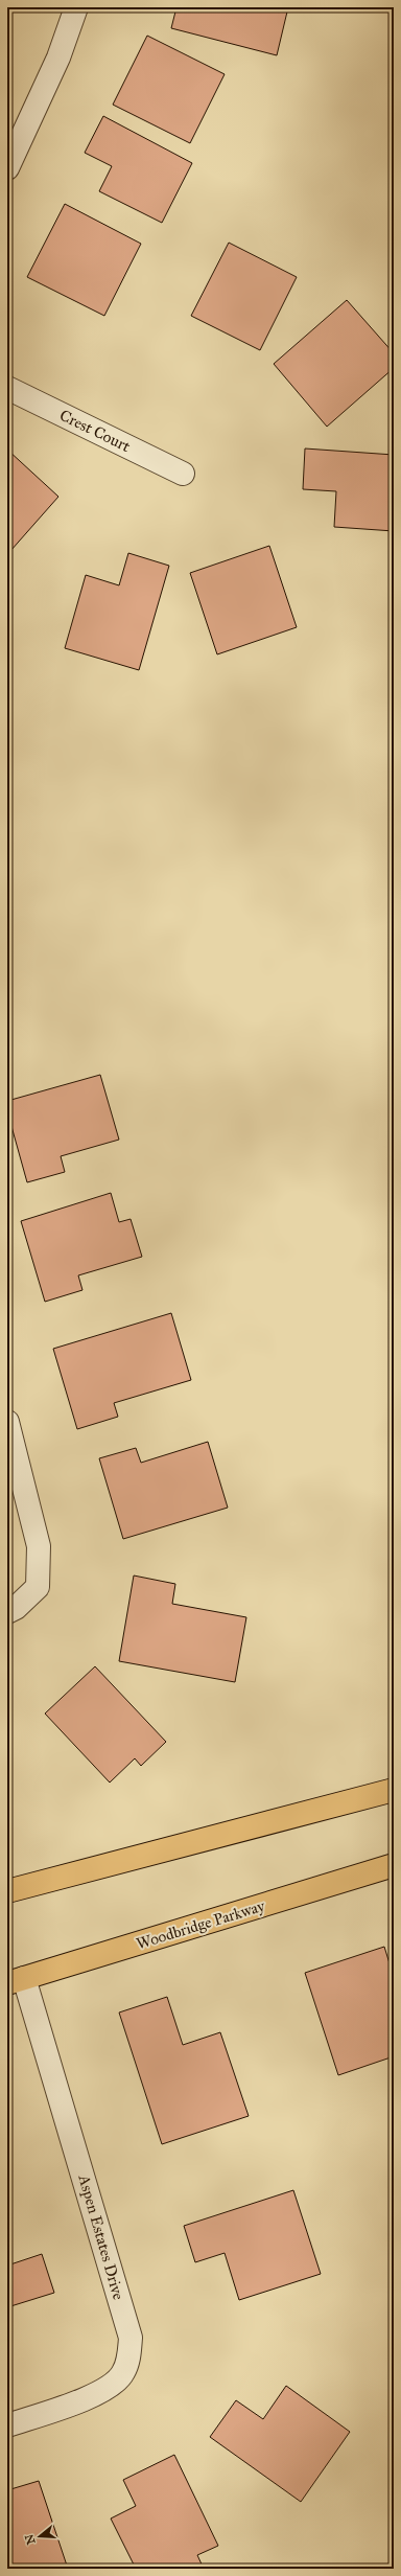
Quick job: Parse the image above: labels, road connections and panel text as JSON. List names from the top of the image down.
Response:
{
  "streets": {
    "main road": ["Woodbridge Parkway"],
    "street": ["Crest Court", "Aspen Estates Drive"]
  },
  "crossings": [
    ["Woodbridge Parkway", "Aspen Estates Drive"]
  ],
  "north": "left"
}
